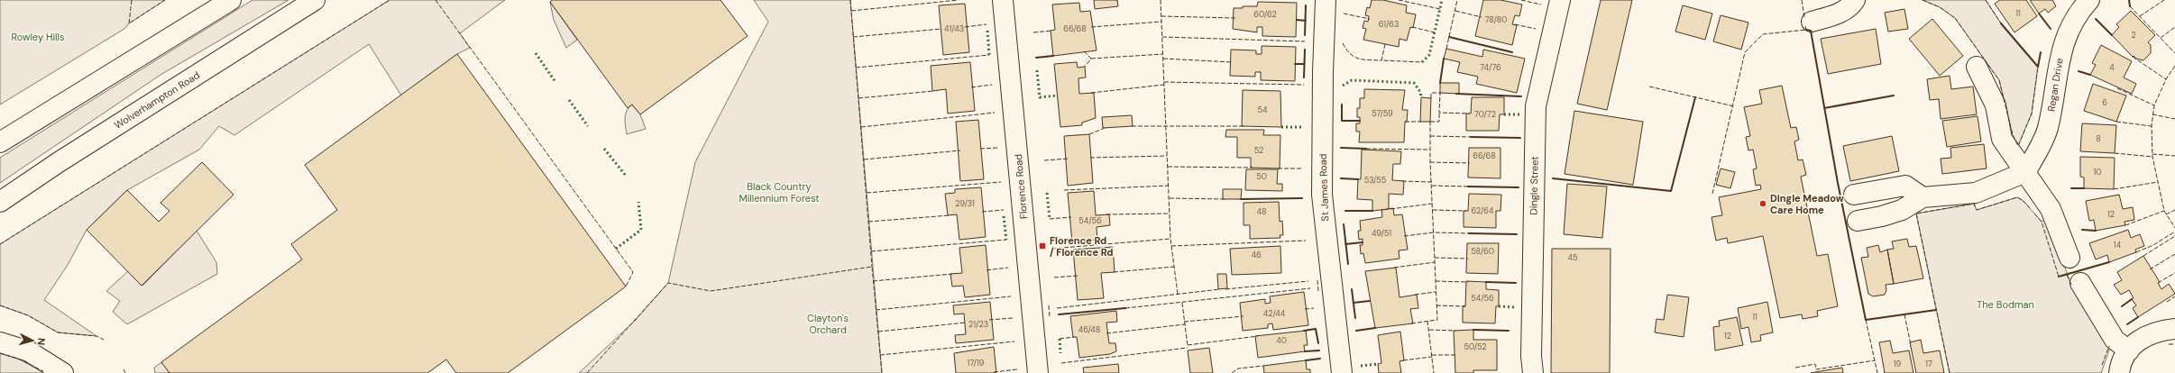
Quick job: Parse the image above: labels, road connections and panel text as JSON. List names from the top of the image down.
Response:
{
  "streets": {
    "main road": [
      "Regan Drive",
      "Wolverhampton Road",
      "Dingle Street",
      "Florence Road",
      "St James Road"
    ]
  },
  "parks": [
    "Rowley Hills",
    "Black Country Millennium Forest",
    "The Bodman",
    "Clayton's Orchard"
  ],
  "places": {
    "other": ["Dingle Meadow Care Home"],
    "transit": ["Florence Rd / Florence Rd"]
  },
  "house_numbers": [
    "11",
    "60/62",
    "78/80",
    "61/63",
    "41/43",
    "66/68",
    "2",
    "74/76",
    "4",
    "6",
    "54",
    "57/59",
    "70/72",
    "8",
    "52",
    "66/68",
    "10",
    "50",
    "53/55",
    "29/31",
    "62/64",
    "48",
    "12",
    "54/56",
    "49/51",
    "14",
    "58/60",
    "46",
    "45",
    "54/56",
    "42/44",
    "11",
    "21/23",
    "46/48",
    "12",
    "40",
    "50/52",
    "17/19",
    "19",
    "17"
  ],
  "north": "right"
}
